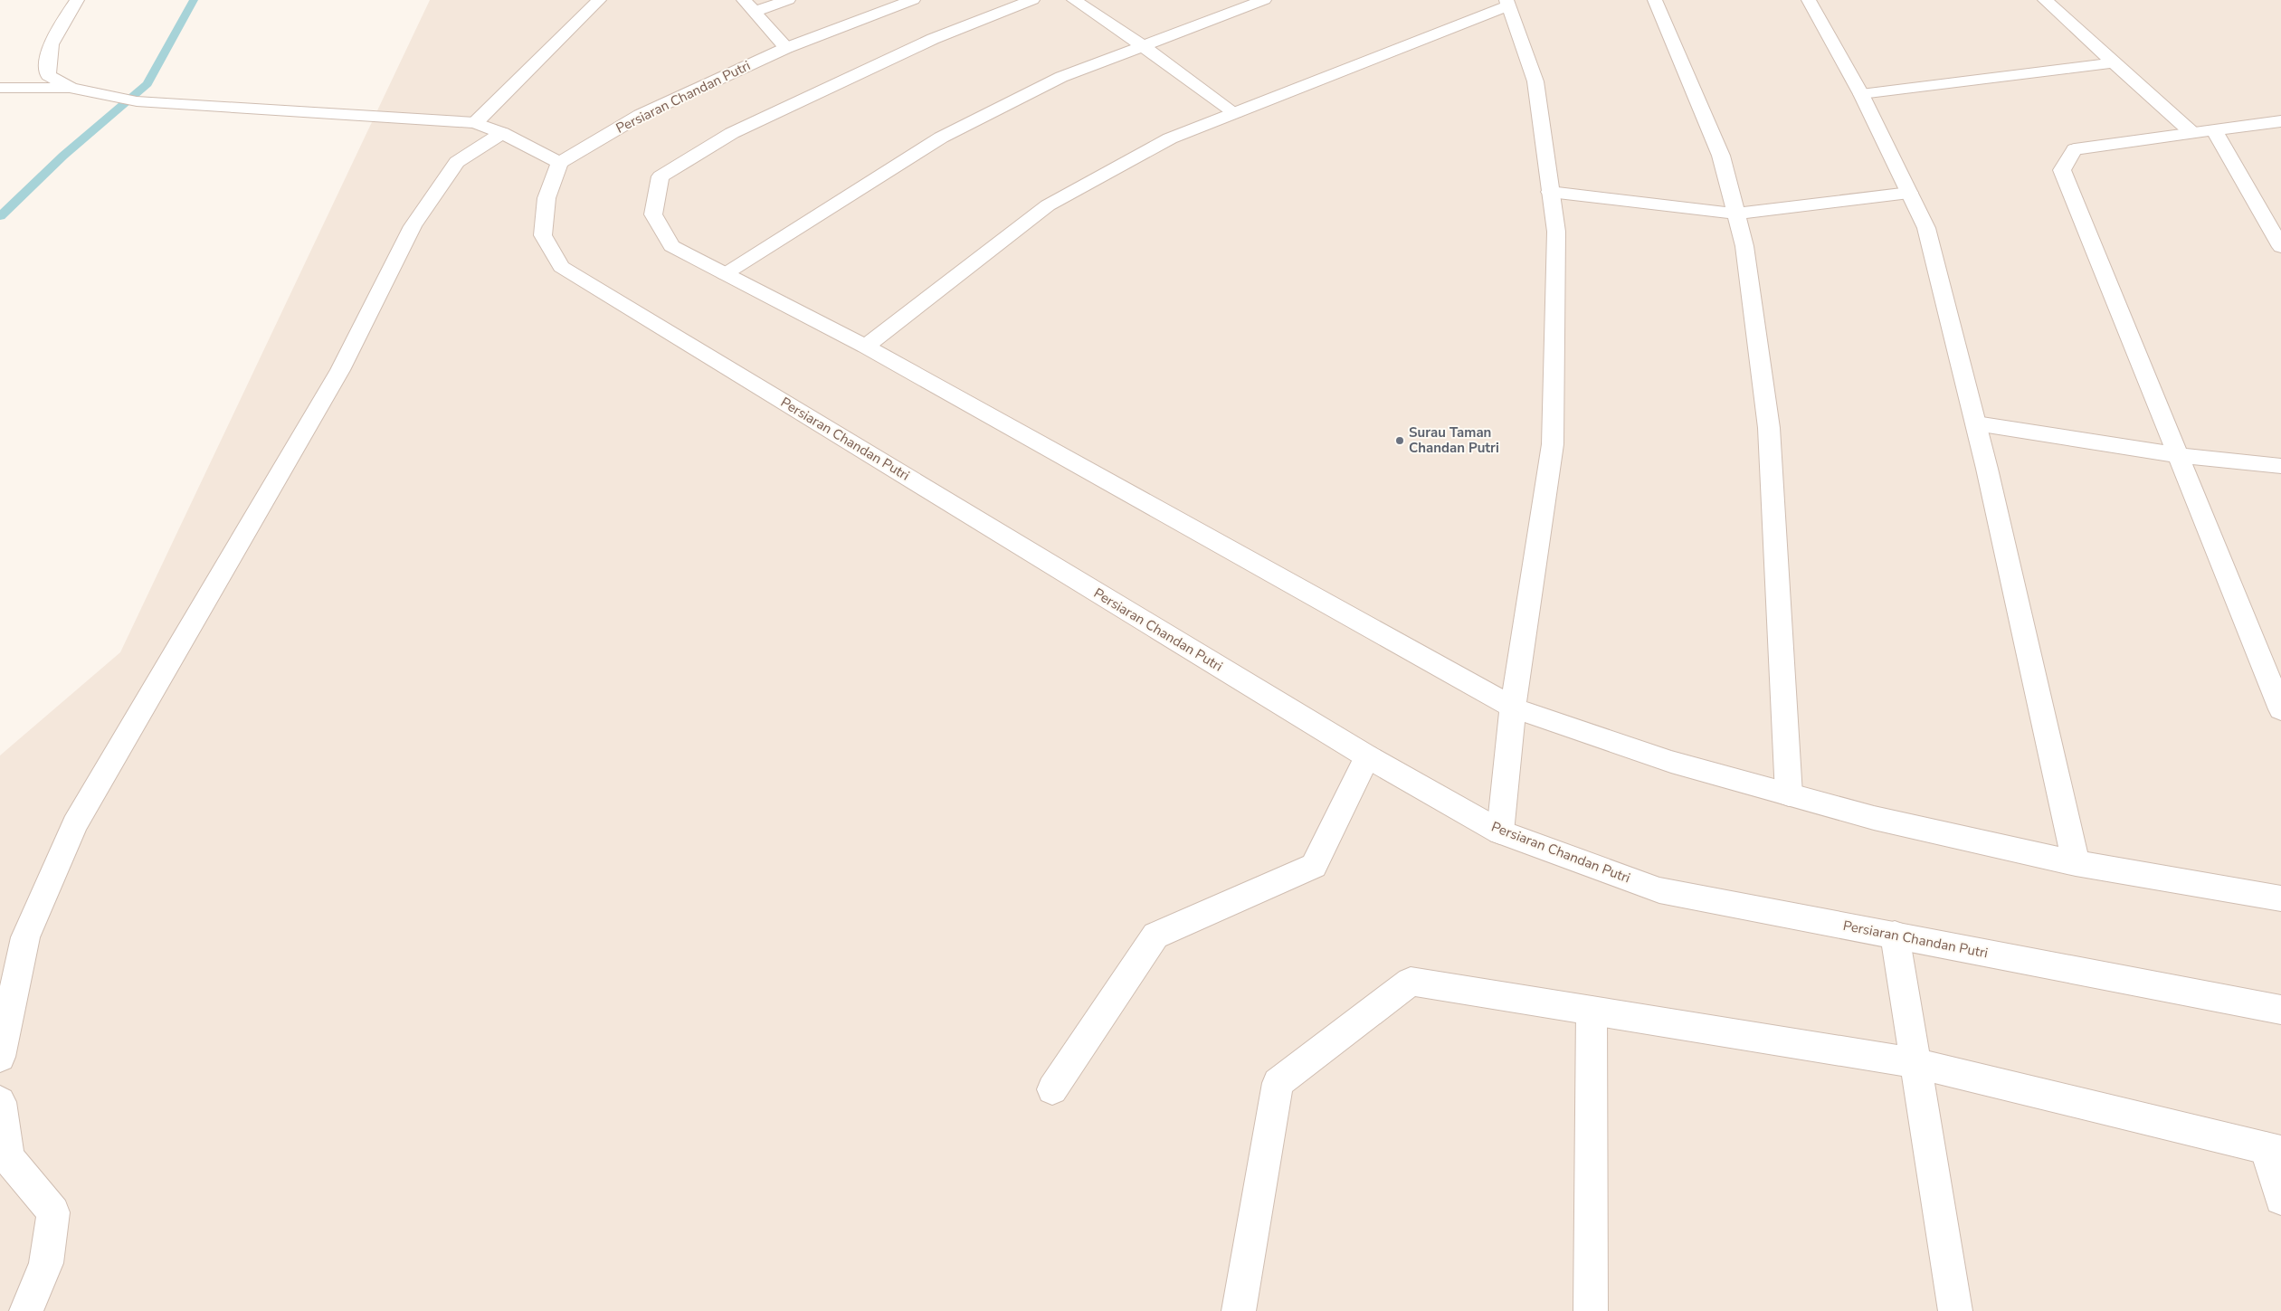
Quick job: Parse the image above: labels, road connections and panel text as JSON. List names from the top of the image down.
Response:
{
  "streets": {
    "street": ["Persiaran Chandan Putri"]
  },
  "places": ["Surau Taman Chandan Putri"]
}
